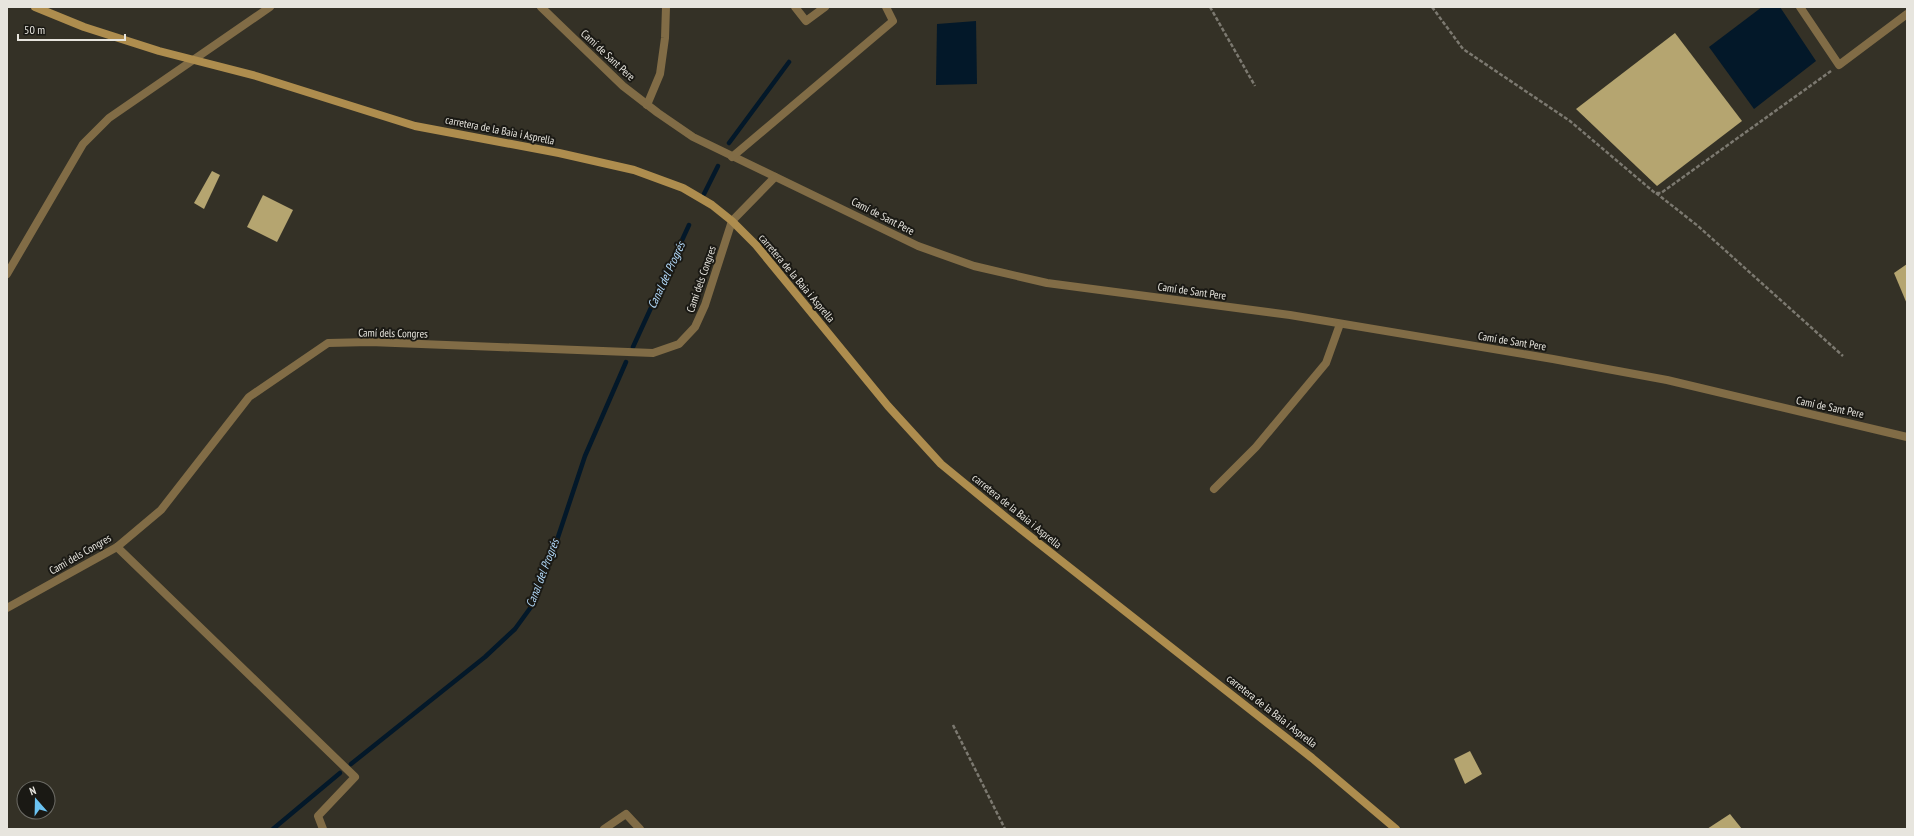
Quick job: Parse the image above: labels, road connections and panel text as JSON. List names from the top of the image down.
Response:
{
  "streets": {
    "main road": ["carretera de la Baia i Asprella"],
    "street": ["Camí de Sant Pere", "Camí dels Congres"]
  },
  "crossings": [
    ["Camí de Sant Pere", "Camí dels Congres"],
    ["carretera de la Baia i Asprella", "Camí dels Congres"]
  ],
  "water": ["Canal del Progrés"],
  "scale_bar": "50 m",
  "north": "top"
}
